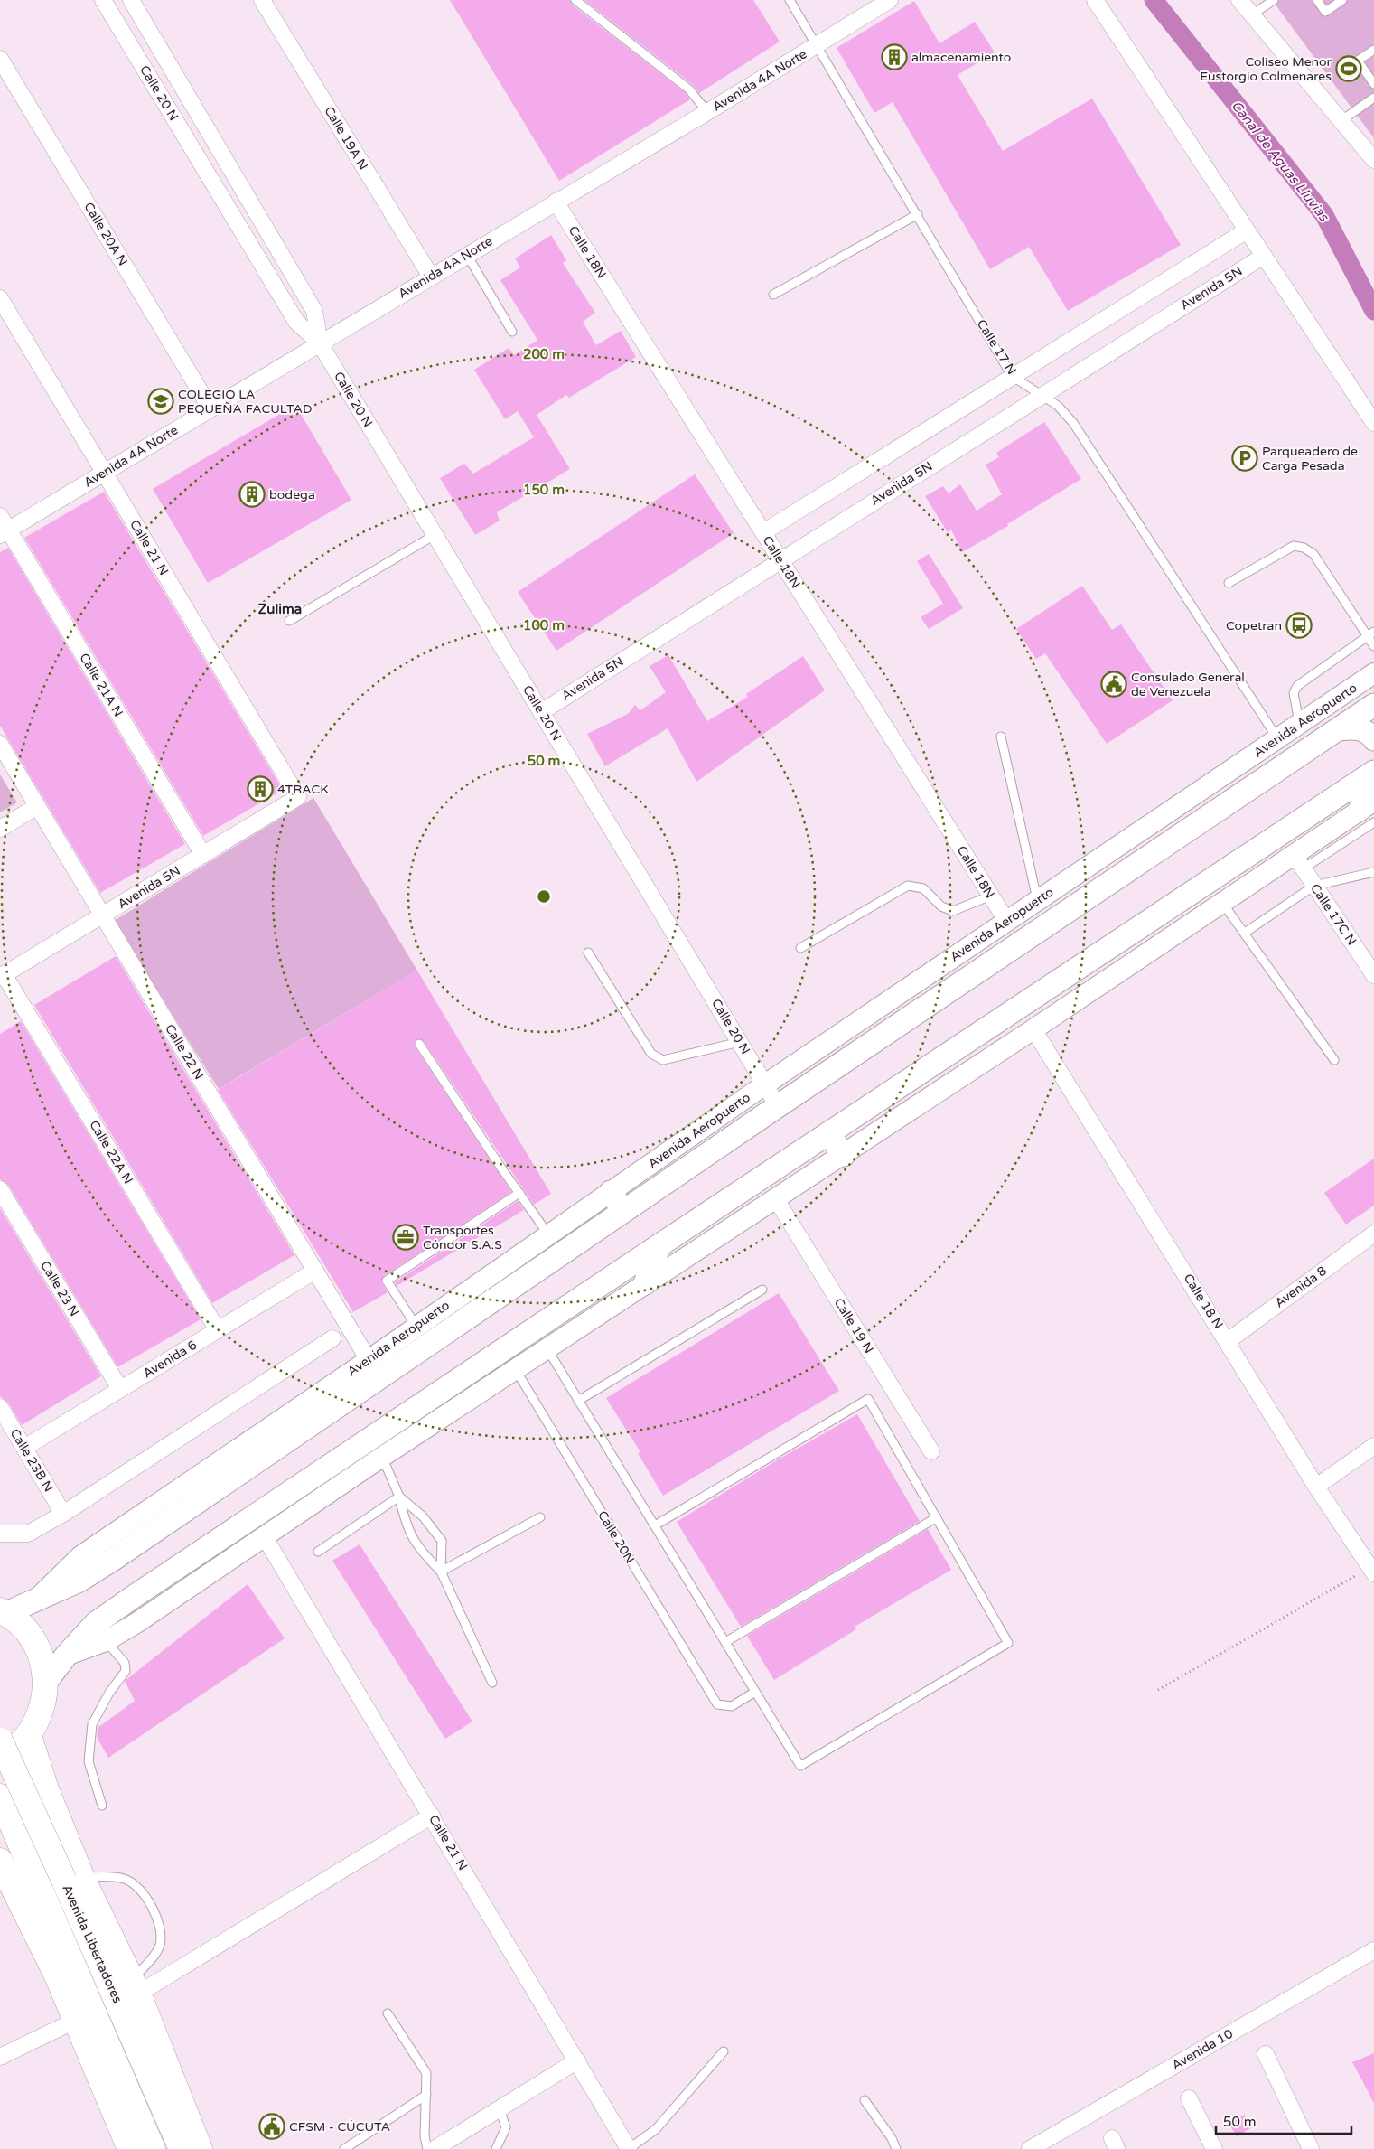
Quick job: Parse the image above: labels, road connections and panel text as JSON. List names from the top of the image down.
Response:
{
  "streets": {
    "main road": ["Avenida Aeropuerto", "Avenida Libertadores"],
    "street": [
      "Avenida 4A Norte",
      "Calle 20 N",
      "Calle 19A N",
      "Calle 20A N",
      "Calle 18N",
      "Avenida 5N",
      "Calle 21 N",
      "Calle 21A N",
      "Calle 17C N",
      "Calle 22 N",
      "Calle 22A N",
      "Avenida 8",
      "Calle 23 N",
      "Calle 18 N",
      "Calle 19 N",
      "Avenida 6",
      "Calle 23B N",
      "Avenida 10"
    ],
    "lane": ["Calle 17 N", "Calle 20N"]
  },
  "crossings": [
    ["Avenida 4A Norte", "Calle 20 N"],
    ["Avenida 4A Norte", "Calle 19A N"],
    ["Avenida 4A Norte", "Calle 20A N"],
    ["Avenida 4A Norte", "Calle 18N"],
    ["Avenida 4A Norte", "Calle 17 N"],
    ["Avenida 4A Norte", "Calle 21 N"],
    ["Avenida 4A Norte", "Calle 21A N"],
    ["Calle 20 N", "Avenida 5N"],
    ["Calle 20 N", "Avenida Aeropuerto"],
    ["Calle 18N", "Avenida 5N"],
    ["Calle 18N", "Avenida Aeropuerto"],
    ["Avenida 5N", "Calle 17 N"],
    ["Avenida 5N", "Calle 21 N"],
    ["Avenida 5N", "Calle 21A N"],
    ["Avenida 5N", "Calle 22 N"],
    ["Avenida 5N", "Calle 22A N"],
    ["Calle 17 N", "Avenida Aeropuerto"],
    ["Avenida Aeropuerto", "Calle 22 N"],
    ["Calle 22 N", "Avenida 6"],
    ["Calle 22A N", "Avenida 6"],
    ["Avenida 8", "Calle 18 N"],
    ["Calle 23 N", "Avenida 6"],
    ["Avenida 6", "Calle 23B N"]
  ],
  "districts": ["Zulima"],
  "water": ["Canal de Aguas Lluvias"],
  "places": {
    "building": ["almacenamiento", "bodega", "4TRACK"],
    "sports": ["Coliseo Menor Eustorgio Colmenares"],
    "school or university": ["COLEGIO LA PEQUEÑA FACULTAD"],
    "parking": ["Parqueadero de Carga Pesada"],
    "bus stop": ["Copetran"],
    "public building": ["Consulado General de Venezuela", "CFSM - CÚCUTA"],
    "office": ["Transportes Cóndor S.A.S"]
  },
  "scale_bar": "50 m",
  "rings": [
    "200 m",
    "150 m",
    "100 m",
    "50 m"
  ]
}
